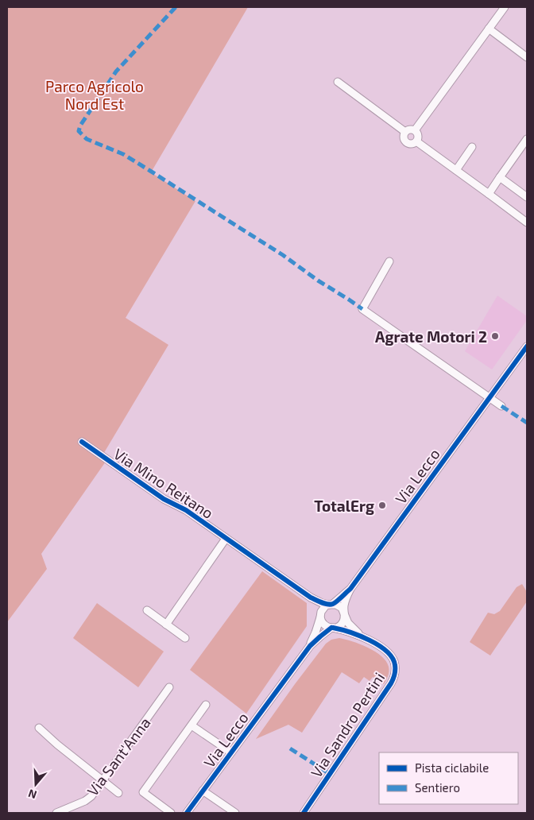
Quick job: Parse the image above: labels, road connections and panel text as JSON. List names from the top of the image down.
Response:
{
  "streets": {
    "street": [
      "Via Lecco",
      "Via Mino Reitano",
      "Via Sandro Pertini",
      "Via Sant'Anna"
    ]
  },
  "crossings": [
    ["Via Lecco", "Via Mino Reitano"]
  ],
  "parks": ["Parco Agricolo Nord Est"],
  "places": ["Agrate Motori 2", "TotalErg"],
  "legend": ["Pista ciclabile", "Sentiero"],
  "north": "bottom"
}
